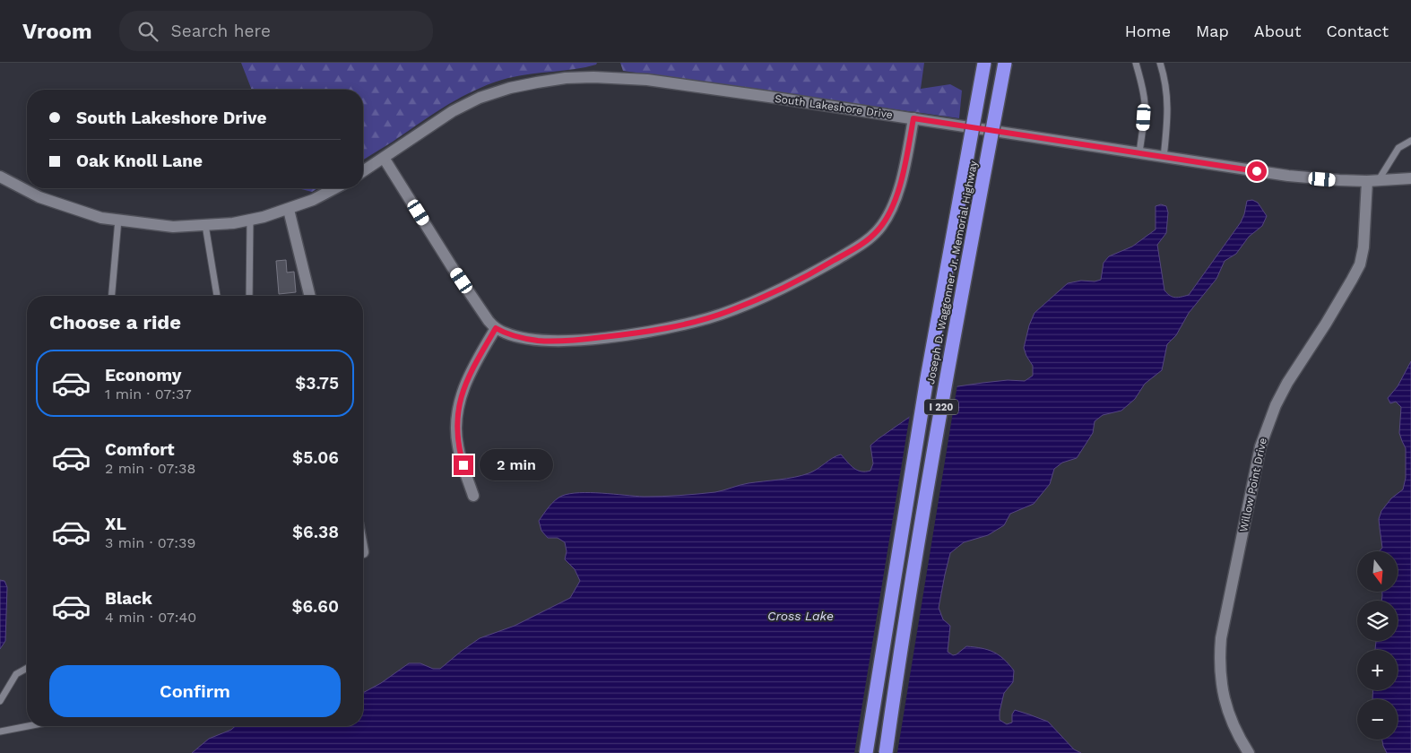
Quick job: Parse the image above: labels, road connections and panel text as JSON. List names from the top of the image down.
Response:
{
  "streets": {
    "highway": ["Joseph D. Waggonner Jr. Memorial Highway", "I 220"],
    "street": ["South Lakeshore Drive", "Willow Point Drive"]
  },
  "crossings": [
    ["South Lakeshore Drive", "Willow Point Drive"]
  ],
  "water": ["Cross Lake"],
  "north": "bottom",
  "page": {
    "header": "Vroom",
    "search": "Search here",
    "nav": [
      "Home",
      "Map",
      "About",
      "Contact"
    ],
    "banner": ["South Lakeshore Drive", "Oak Knoll Lane"],
    "heading": "Choose a ride",
    "list": [
      {
        "name": "Economy",
        "note": "1 min · 07:37",
        "value": "$3.75"
      },
      {
        "name": "Comfort",
        "note": "2 min · 07:38",
        "value": "$5.06"
      },
      {
        "name": "XL",
        "note": "3 min · 07:39",
        "value": "$6.38"
      },
      {
        "name": "Black",
        "note": "4 min · 07:40",
        "value": "$6.60"
      }
    ],
    "bubble": "2 min",
    "map_buttons": ["+", "−"],
    "buttons": "Confirm"
  }
}
